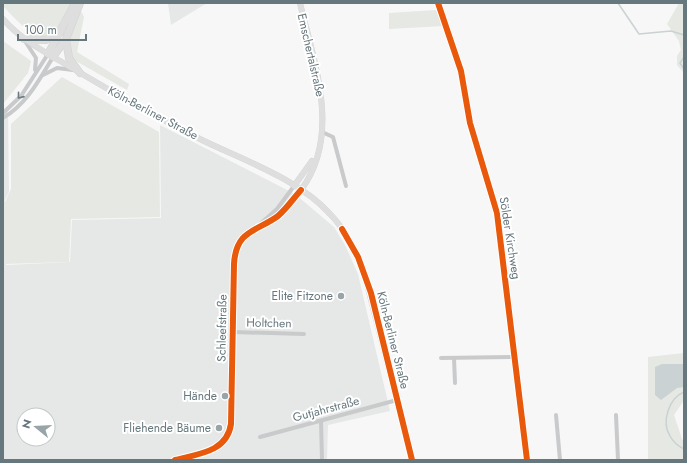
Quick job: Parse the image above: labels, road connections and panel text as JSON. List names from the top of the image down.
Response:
{
  "streets": {
    "main road": ["Emschertalstraße", "Köln-Berliner Straße"],
    "street": [
      "Sölder Kirchweg",
      "Holtchen",
      "Schleefstraße",
      "Gutjahrstraße"
    ]
  },
  "crossings": [
    ["Emschertalstraße", "Köln-Berliner Straße"],
    ["Emschertalstraße", "Schleefstraße"],
    ["Köln-Berliner Straße", "Schleefstraße"],
    ["Köln-Berliner Straße", "Gutjahrstraße"],
    ["Holtchen", "Schleefstraße"]
  ],
  "places": ["Elite Fitzone", "Hände", "Fliehende Bäume"],
  "scale_bar": "100 m",
  "north": "left"
}
